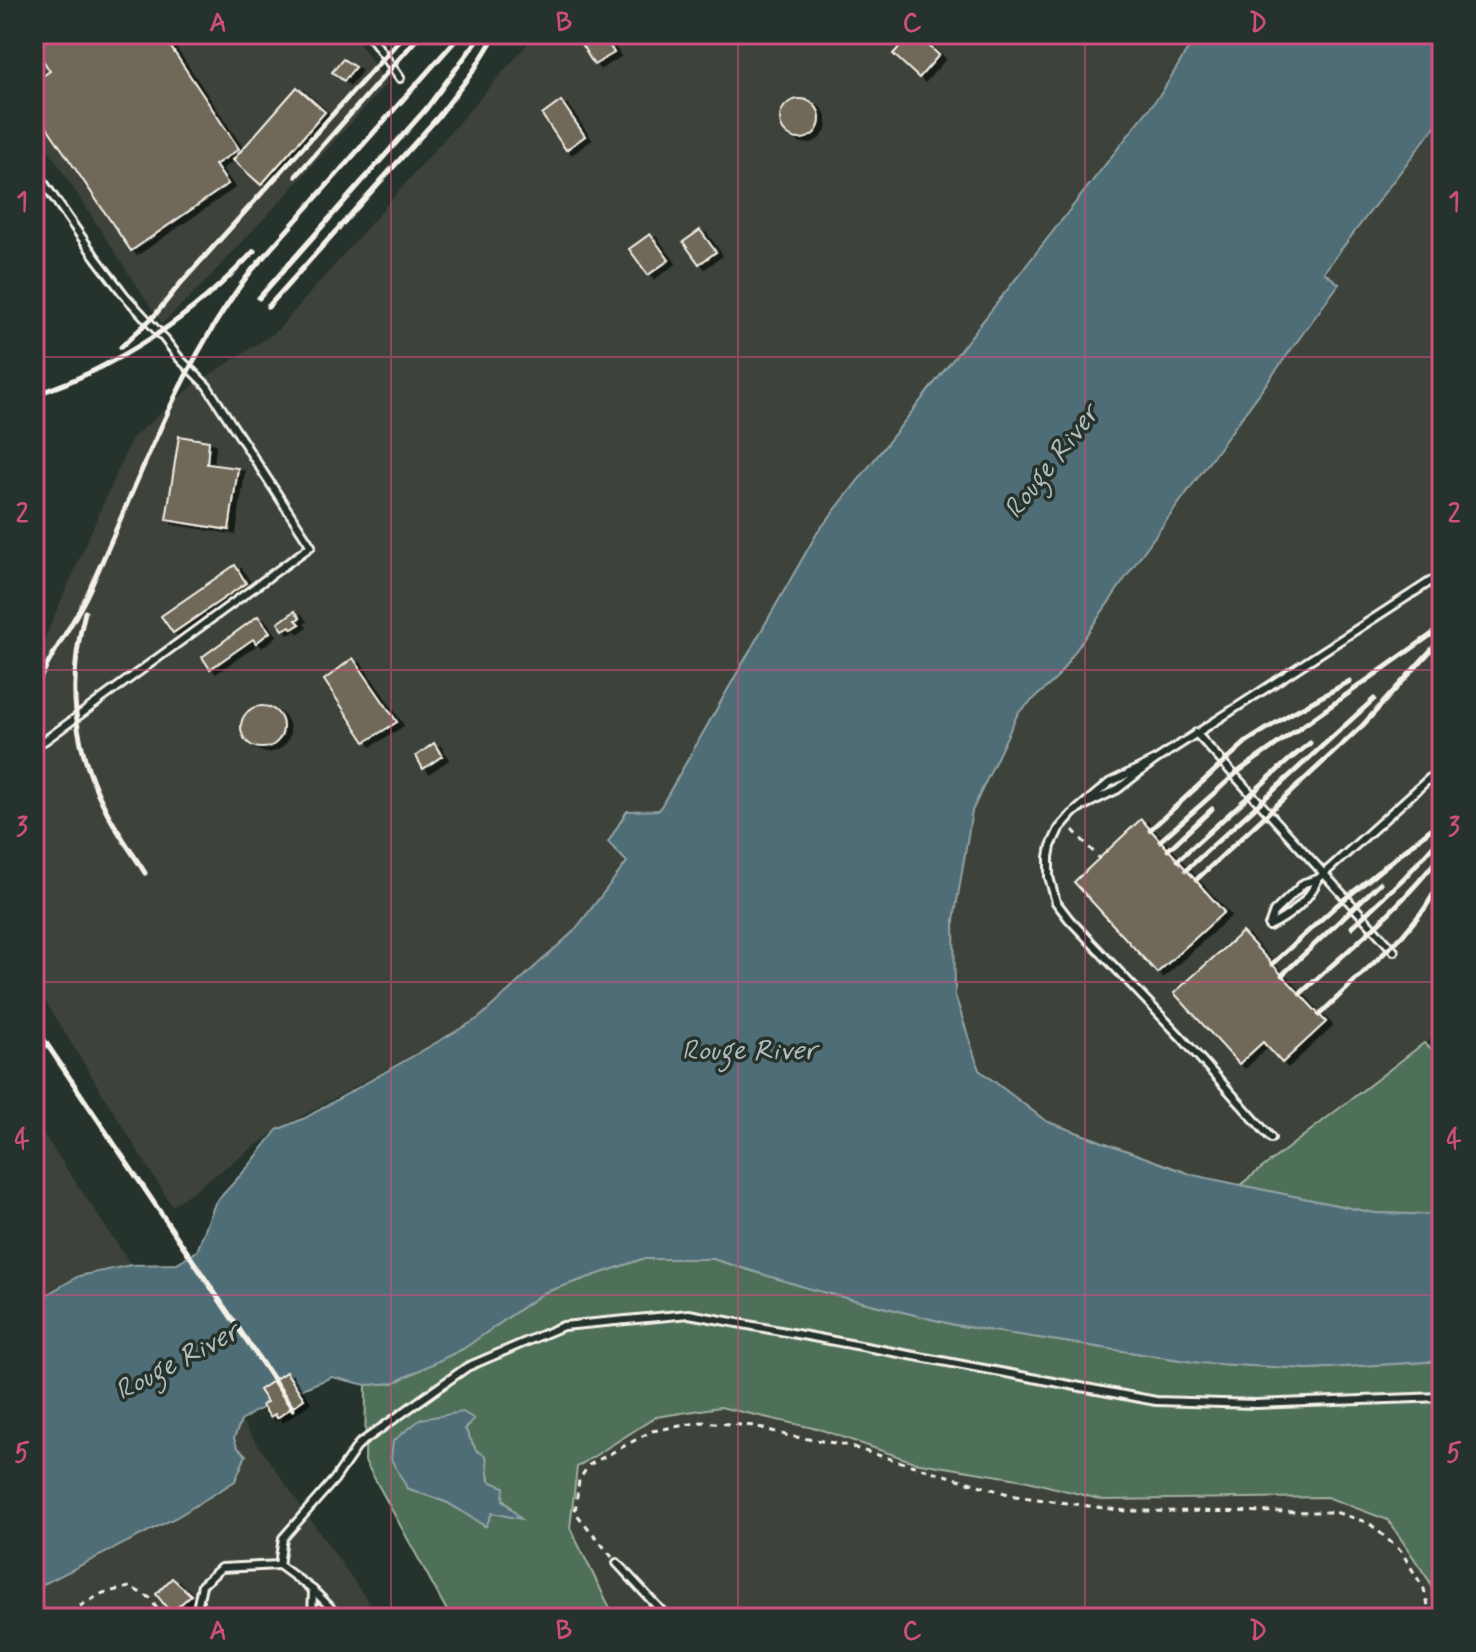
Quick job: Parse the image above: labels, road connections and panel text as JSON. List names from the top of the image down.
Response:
{
  "water": ["Rouge River"],
  "grid": {
    "columns": [
      "A",
      "B",
      "C",
      "D"
    ],
    "rows": [
      "1",
      "2",
      "3",
      "4",
      "5"
    ]
  }
}
